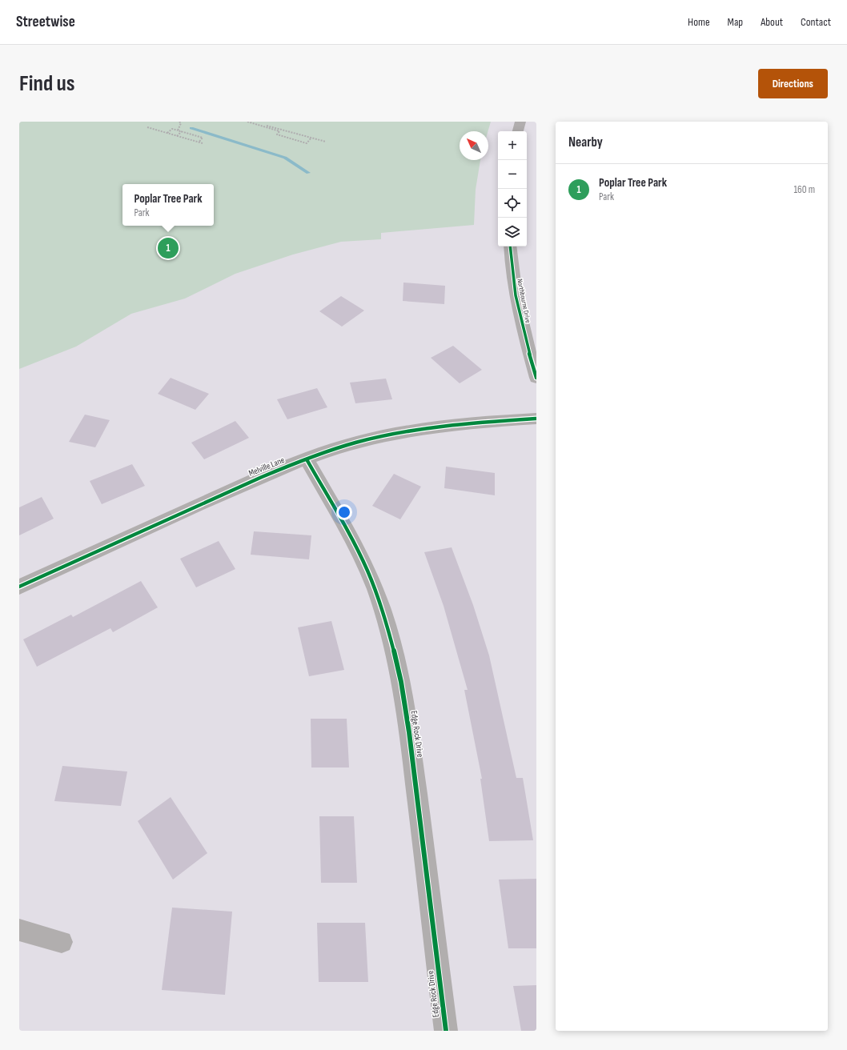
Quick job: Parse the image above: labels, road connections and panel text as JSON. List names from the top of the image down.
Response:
{
  "streets": {
    "street": ["Northbourne Drive", "Melville Lane", "Edge Rock Drive"]
  },
  "crossings": [
    ["Melville Lane", "Edge Rock Drive"]
  ],
  "north": "top left",
  "page": {
    "header": "Streetwise",
    "nav": [
      "Home",
      "Map",
      "About",
      "Contact"
    ],
    "buttons": "Directions",
    "title": "Find us",
    "heading": "Nearby",
    "map_buttons": ["+", "−"],
    "list": [
      {
        "mark": "1",
        "name": "Poplar Tree Park",
        "note": "Park",
        "value": "160 m"
      }
    ],
    "popup": ["Poplar Tree Park", "Park"],
    "pins": "1"
  }
}
